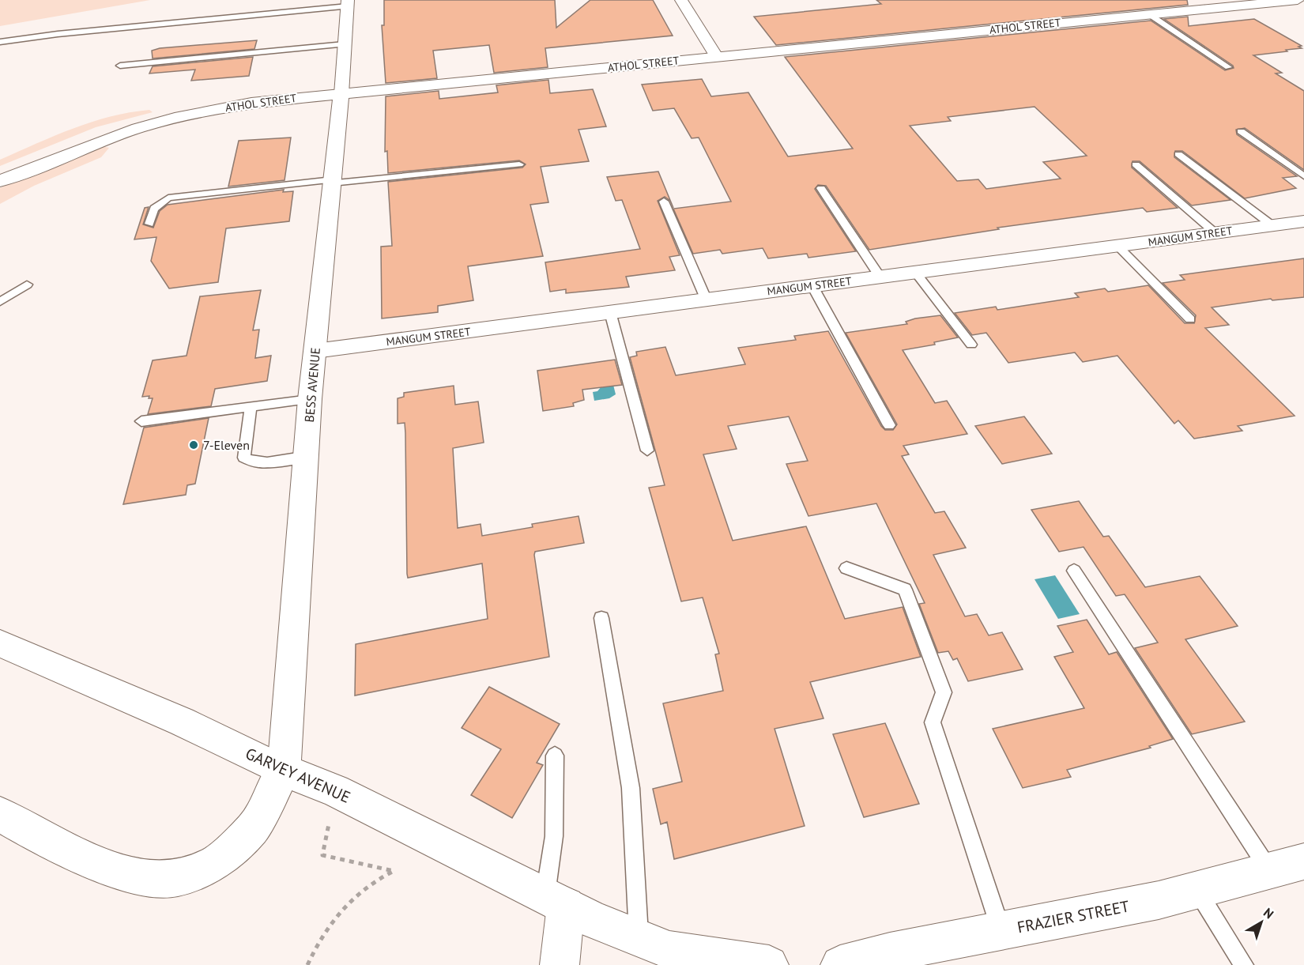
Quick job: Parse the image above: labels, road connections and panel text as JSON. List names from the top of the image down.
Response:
{
  "streets": {
    "main road": [
      "ATHOL STREET",
      "BESS AVENUE",
      "GARVEY AVENUE",
      "FRAZIER STREET"
    ],
    "street": ["MANGUM STREET"]
  },
  "crossings": [
    ["ATHOL STREET", "BESS AVENUE"],
    ["MANGUM STREET", "BESS AVENUE"],
    ["BESS AVENUE", "GARVEY AVENUE"]
  ],
  "places": ["7-Eleven"],
  "north": "top right"
}
